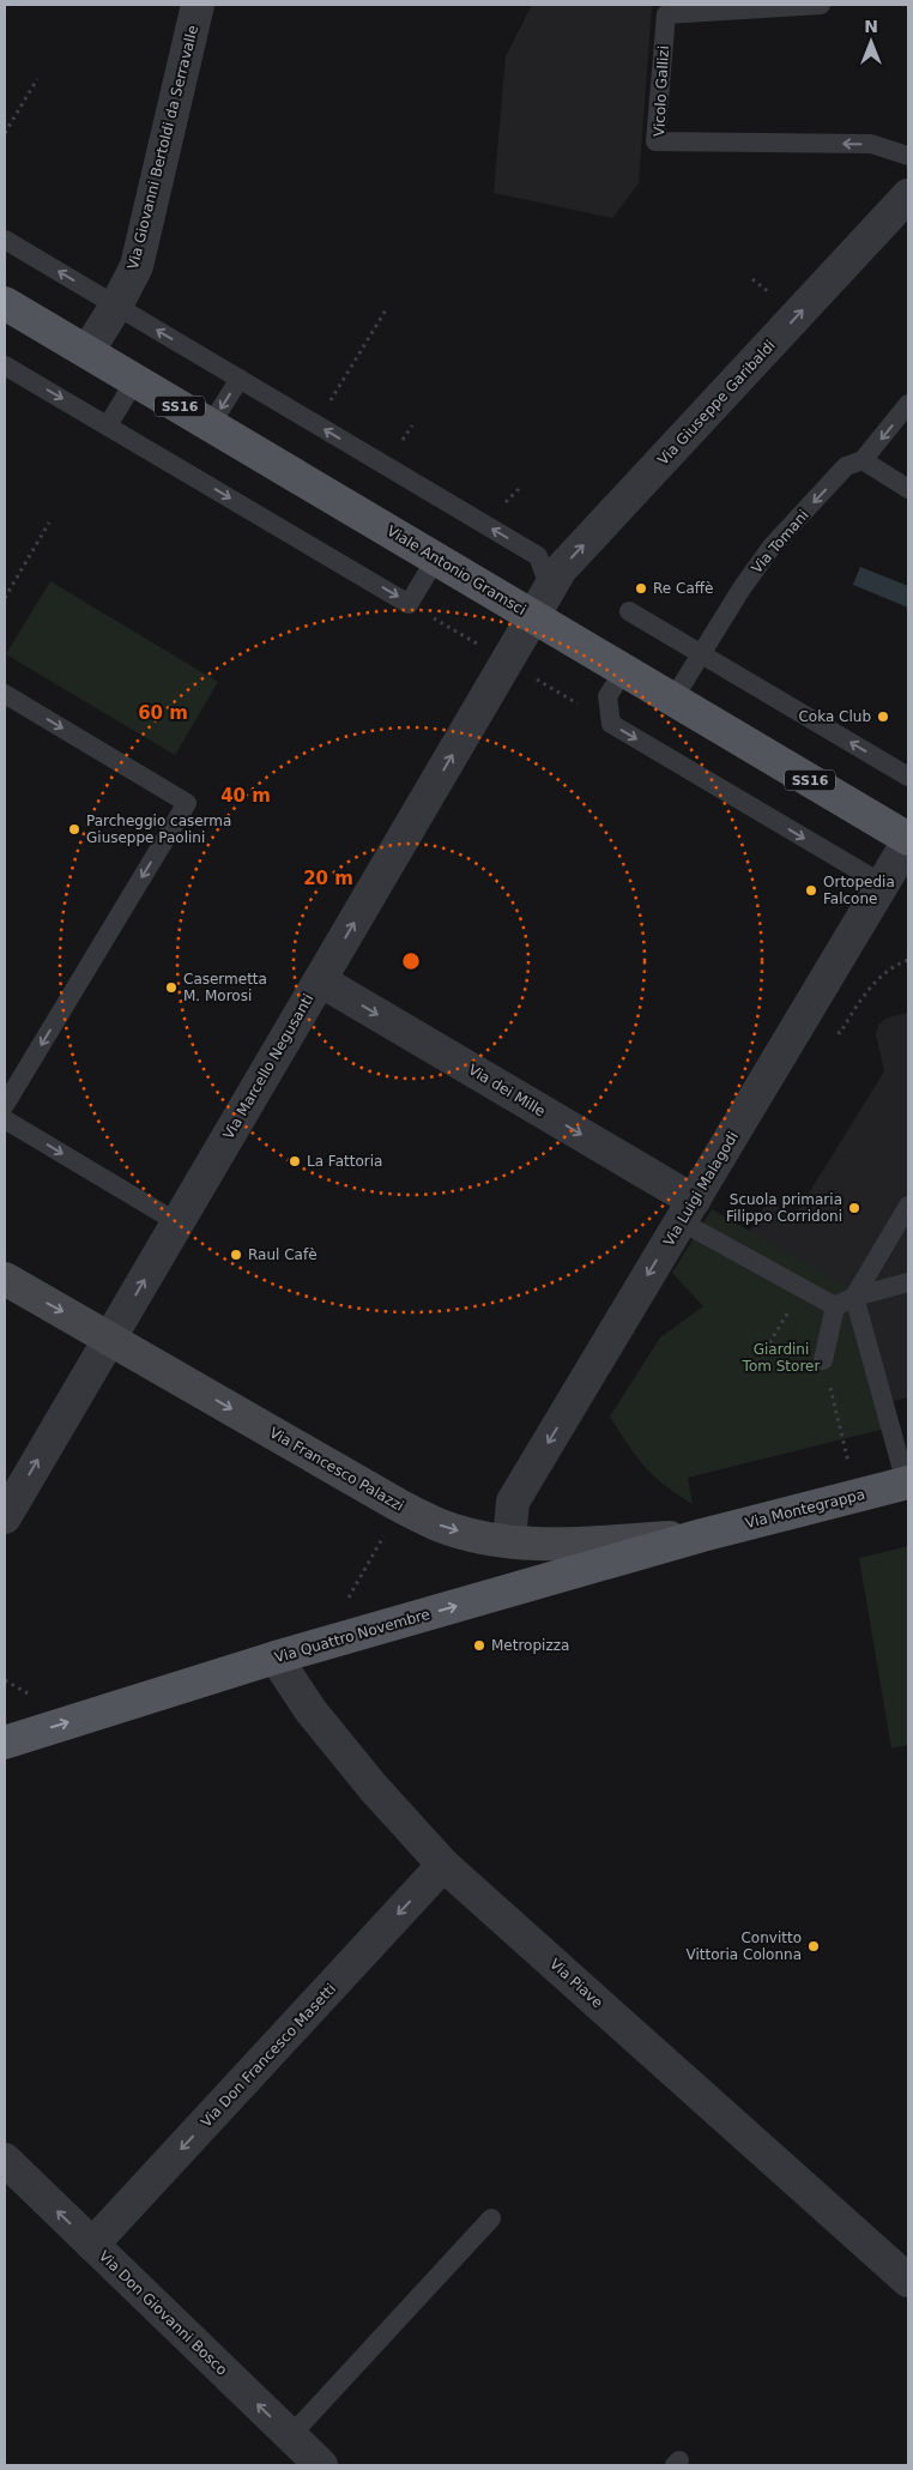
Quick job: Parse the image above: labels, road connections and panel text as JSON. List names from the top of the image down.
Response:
{
  "streets": {
    "main road": [
      "SS16",
      "Viale Antonio Gramsci",
      "Via Montegrappa",
      "Via Quattro Novembre"
    ],
    "street": [
      "Via Giovanni Bertoldi da Serravalle",
      "Via Giuseppe Garibaldi",
      "Via Marcello Negusanti",
      "Via dei Mille",
      "Via Luigi Malagodi",
      "Via Francesco Palazzi",
      "Via Piave",
      "Via Don Francesco Masetti",
      "Via Don Giovanni Bosco"
    ],
    "lane": ["Vicolo Gallizi", "Via Tomani"]
  },
  "crossings": [
    ["Via Giovanni Bertoldi da Serravalle", "Viale Antonio Gramsci"],
    ["Via Giuseppe Garibaldi", "Viale Antonio Gramsci"],
    ["Via Giuseppe Garibaldi", "Via Marcello Negusanti"],
    ["Via Tomani", "Viale Antonio Gramsci"],
    ["Viale Antonio Gramsci", "Via Marcello Negusanti"],
    ["Viale Antonio Gramsci", "Via Luigi Malagodi"],
    ["Via Marcello Negusanti", "Via dei Mille"],
    ["Via Marcello Negusanti", "Via Francesco Palazzi"],
    ["Via dei Mille", "Via Luigi Malagodi"],
    ["Via Luigi Malagodi", "Via Francesco Palazzi"],
    ["Via Francesco Palazzi", "Via Montegrappa"],
    ["Via Francesco Palazzi", "Via Quattro Novembre"],
    ["Via Montegrappa", "Via Quattro Novembre"],
    ["Via Quattro Novembre", "Via Piave"],
    ["Via Piave", "Via Don Francesco Masetti"],
    ["Via Don Francesco Masetti", "Via Don Giovanni Bosco"]
  ],
  "one_way": [
    "Via Giuseppe Garibaldi",
    "Via Tomani",
    "Via Marcello Negusanti",
    "Via dei Mille",
    "Via Luigi Malagodi",
    "Via Francesco Palazzi",
    "Via Quattro Novembre",
    "Via Don Francesco Masetti",
    "Via Don Giovanni Bosco"
  ],
  "parks": ["Giardini Tom Storer"],
  "places": [
    "Re Caffè",
    "Coka Club",
    "Parcheggio caserma Giuseppe Paolini",
    "Ortopedia Falcone",
    "Casermetta M. Morosi",
    "La Fattoria",
    "Scuola primaria Filippo Corridoni",
    "Raul Cafè",
    "Metropizza",
    "Convitto Vittoria Colonna"
  ],
  "north": "top",
  "rings": ["60 m", "40 m", "20 m"]
}
